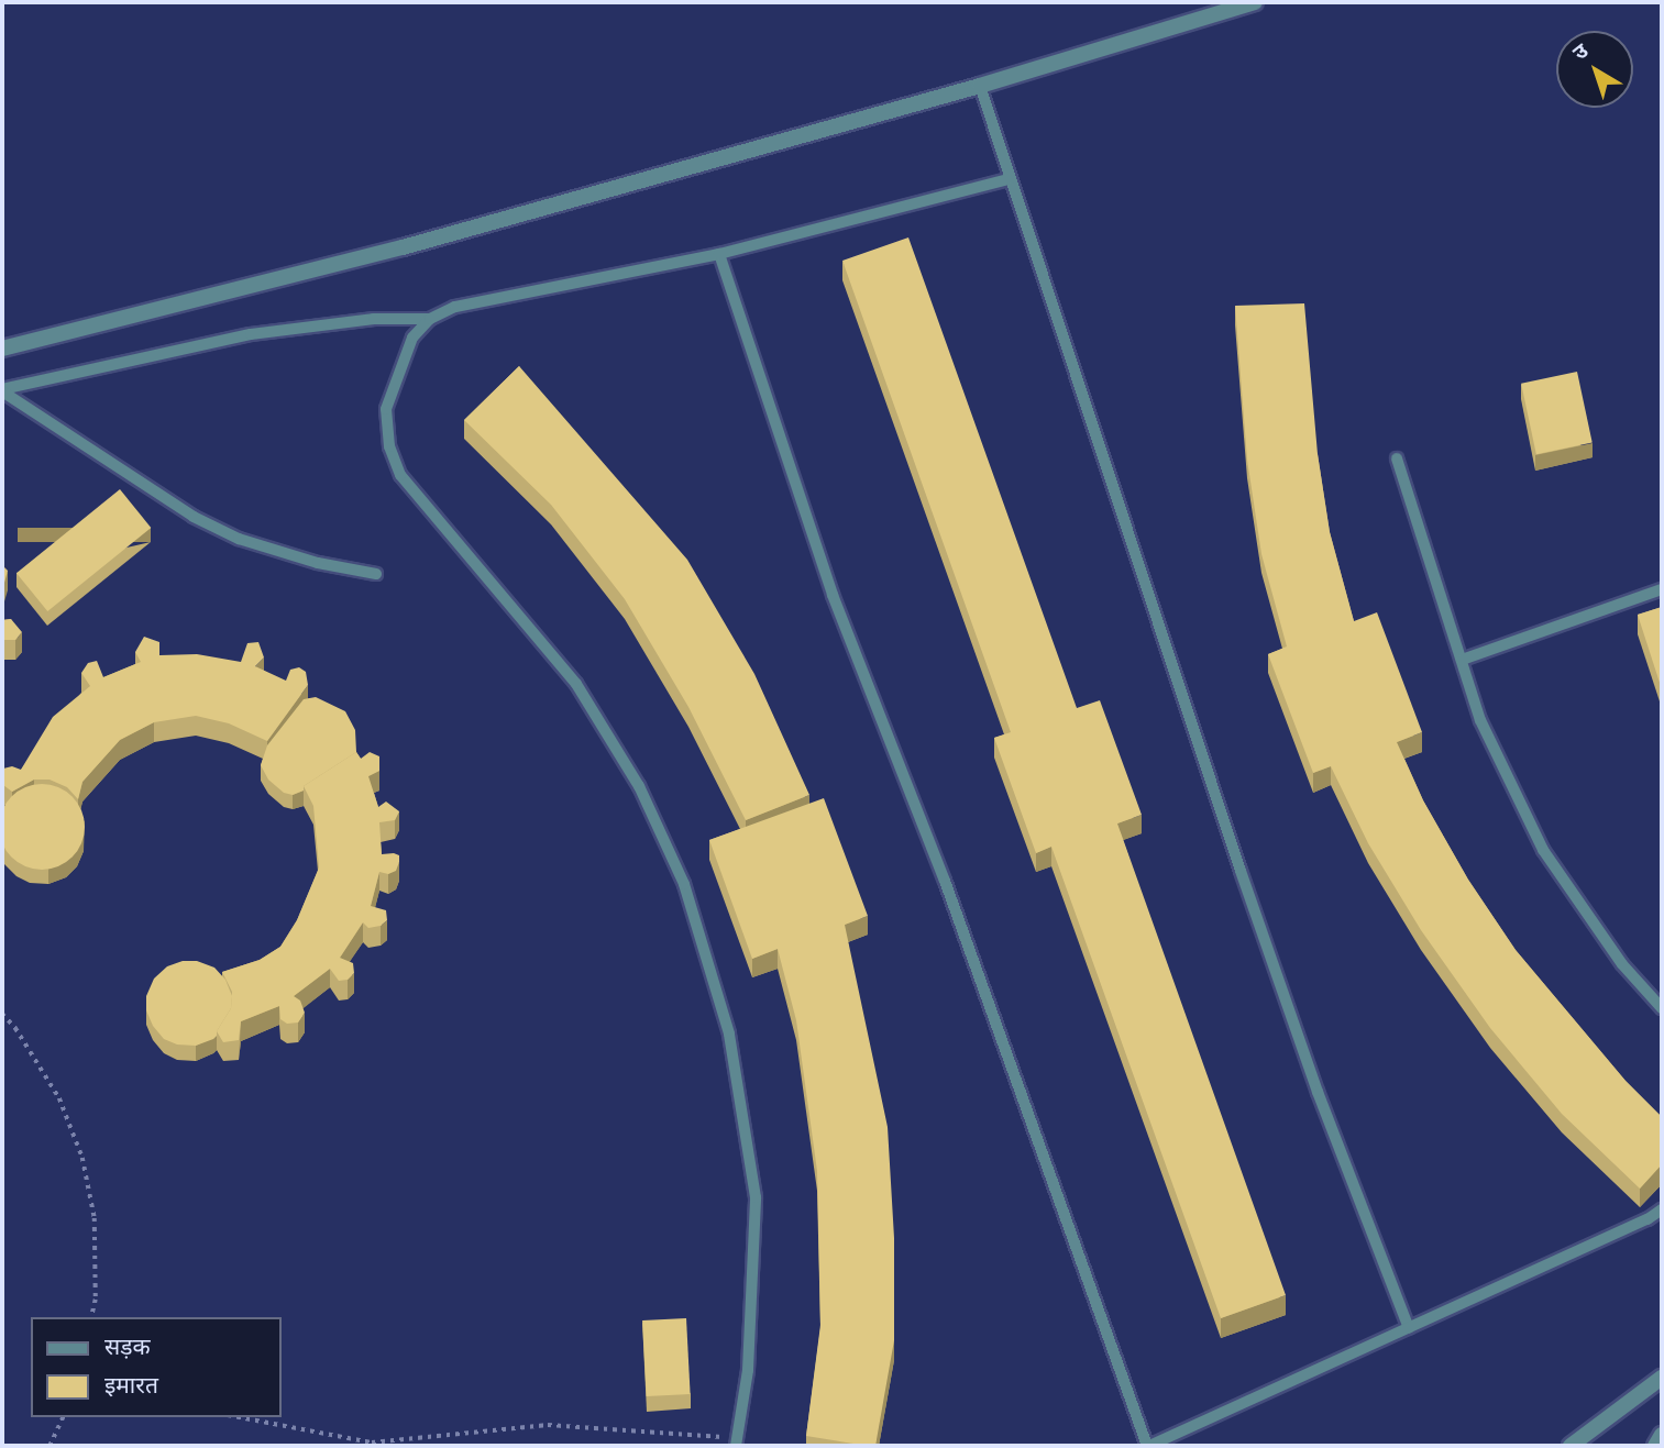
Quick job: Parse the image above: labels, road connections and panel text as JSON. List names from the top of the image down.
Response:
{
  "legend": ["सड़क", "इमारत"],
  "north": "top left"
}
